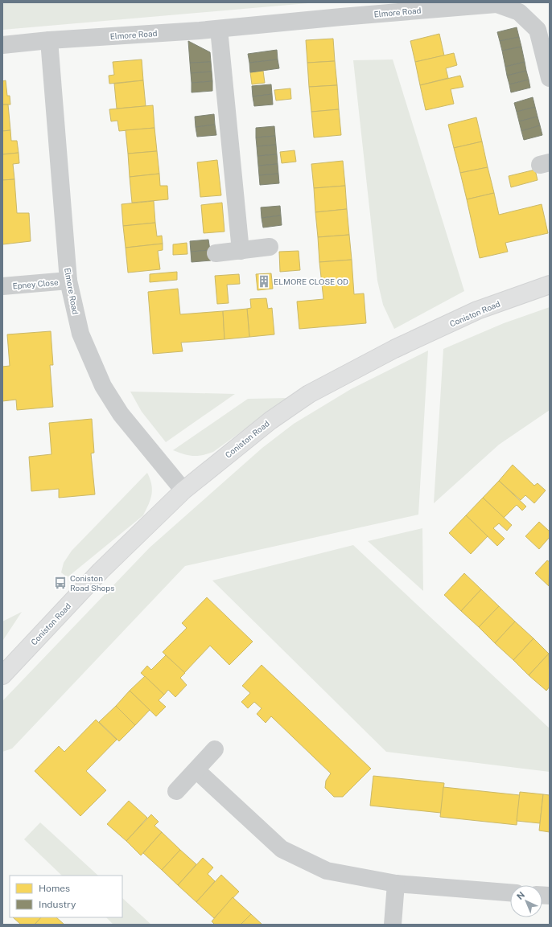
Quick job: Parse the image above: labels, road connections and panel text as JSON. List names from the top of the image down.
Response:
{
  "streets": {
    "street": ["Elmore Road", "Epney Close", "Coniston Road"]
  },
  "crossings": [
    ["Elmore Road", "Epney Close"],
    ["Elmore Road", "Coniston Road"]
  ],
  "places": {
    "building": ["ELMORE CLOSE OD"],
    "bus stop": ["Coniston Road Shops"]
  },
  "legend": ["Homes", "Industry"],
  "north": "top left"
}
